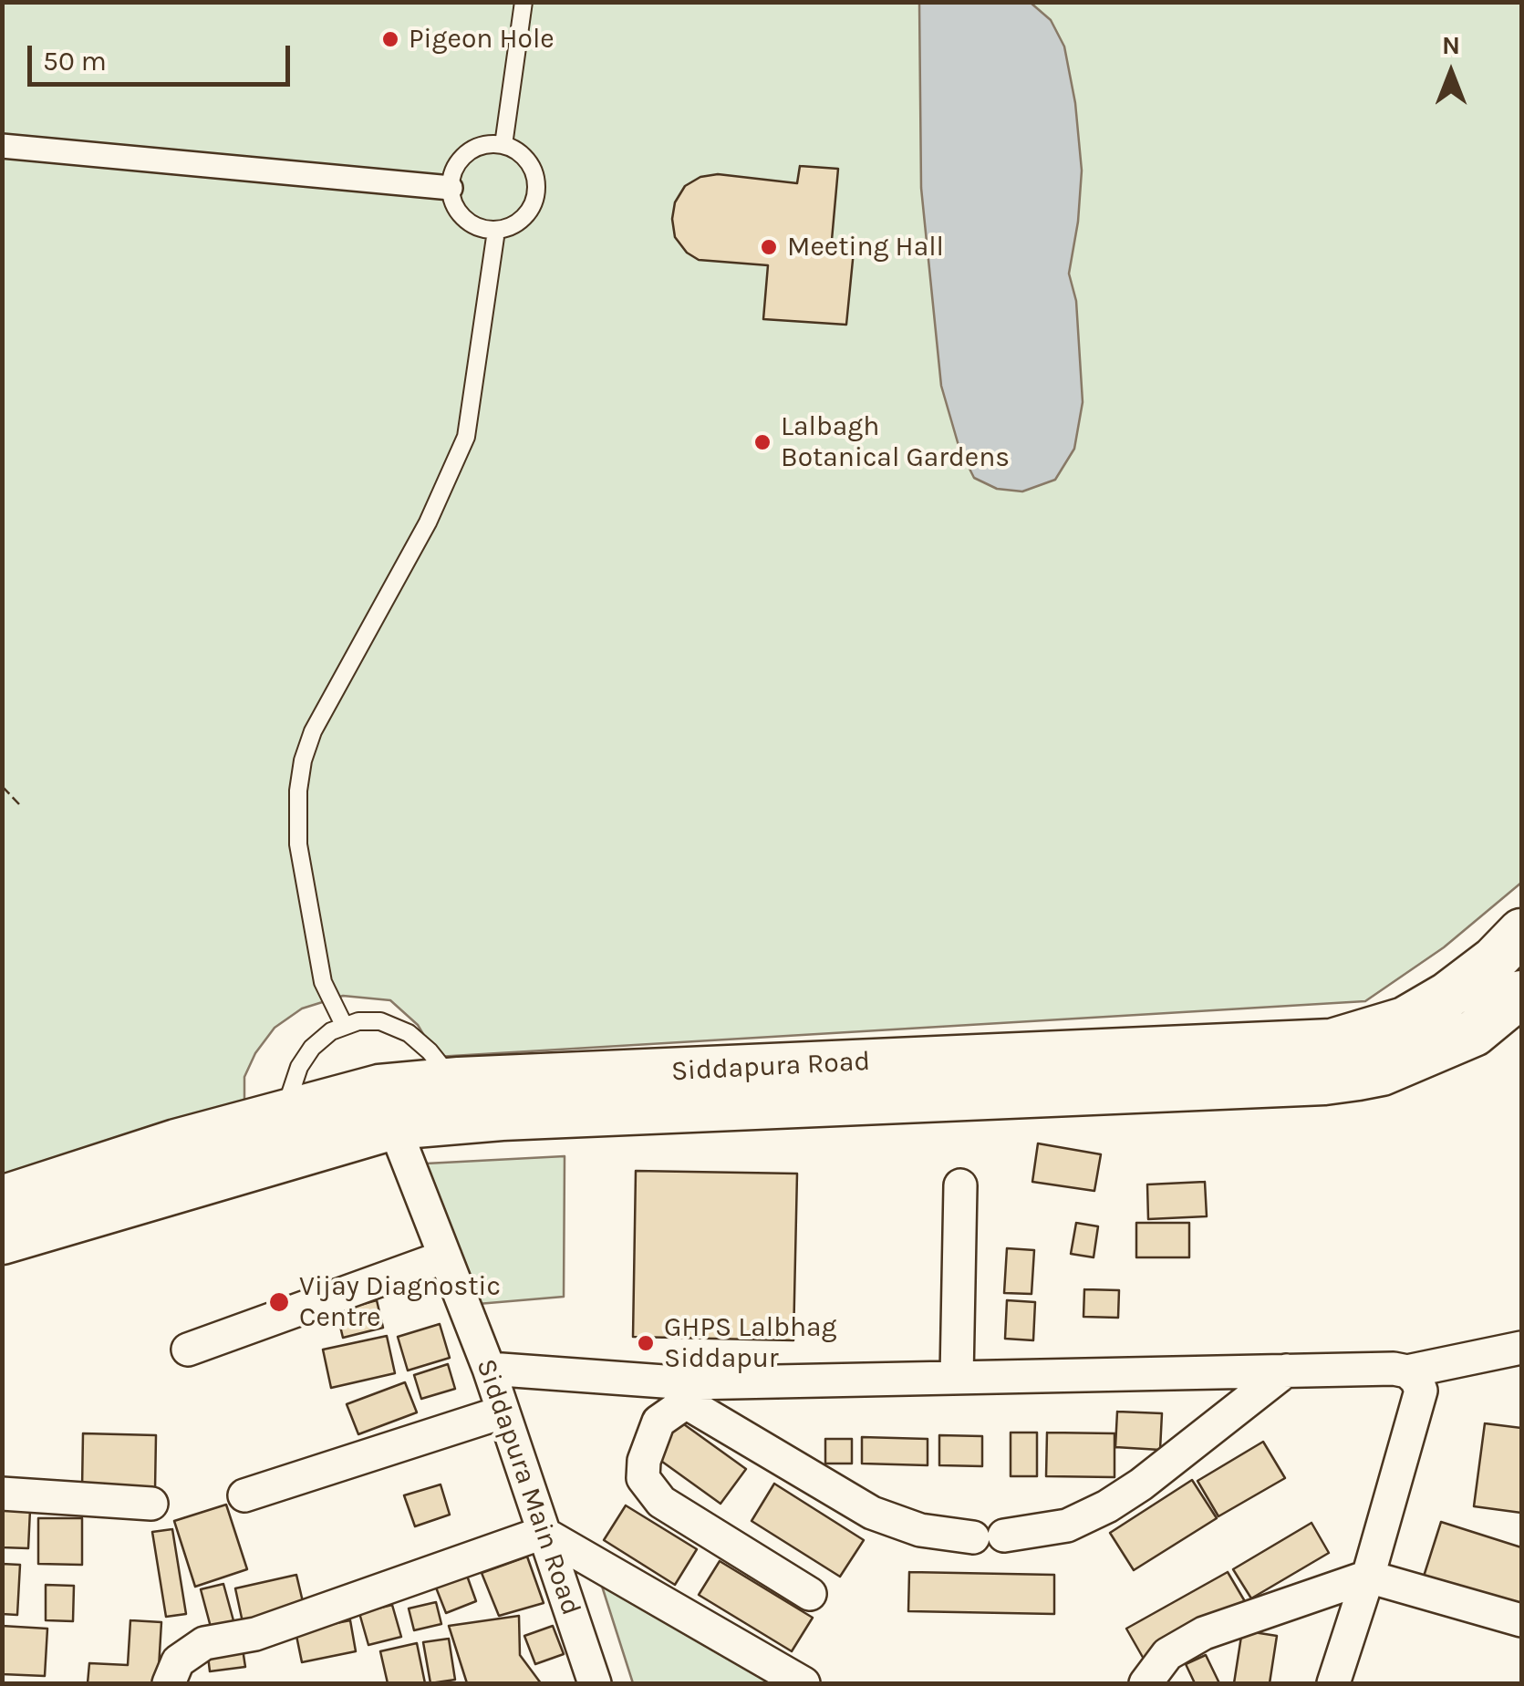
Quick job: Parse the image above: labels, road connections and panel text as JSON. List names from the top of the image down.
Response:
{
  "streets": {
    "main road": ["Siddapura Road"],
    "street": ["Siddapura Main Road"]
  },
  "crossings": [
    ["Siddapura Road", "Siddapura Main Road"]
  ],
  "places": [
    "Pigeon Hole",
    "Meeting Hall",
    "Lalbagh Botanical Gardens",
    "Vijay Diagnostic Centre",
    "GHPS Lalbhag Siddapur"
  ],
  "scale_bar": "50 m",
  "north": "top"
}
